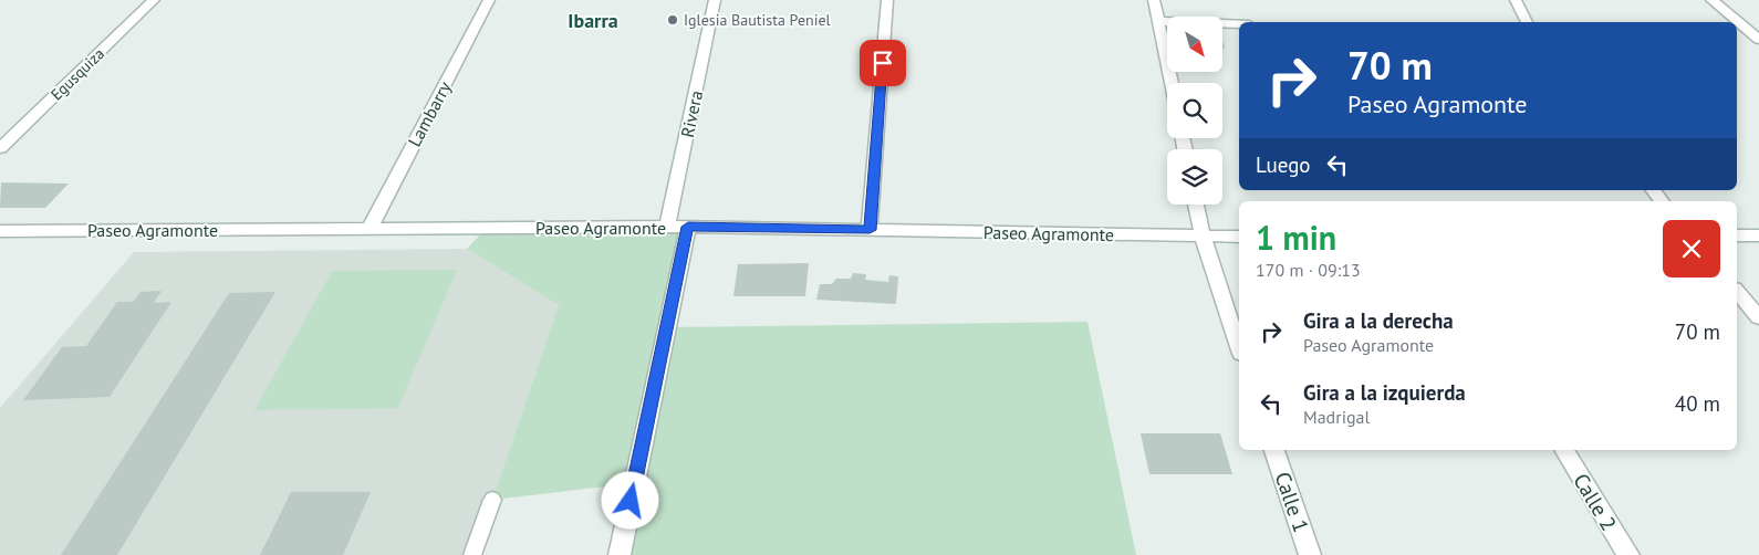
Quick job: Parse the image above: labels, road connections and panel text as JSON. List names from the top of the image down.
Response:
{
  "streets": {
    "street": [
      "Egusquiza",
      "Lambarry",
      "Rivera",
      "Paseo Agramonte",
      "Calle 1",
      "Calle 2"
    ]
  },
  "crossings": [
    ["Lambarry", "Paseo Agramonte"],
    ["Rivera", "Paseo Agramonte"]
  ],
  "districts": ["Ibarra"],
  "places": ["Iglesia Bautista Peniel"],
  "north": "bottom right",
  "page": {
    "turn": ["70 m", "Paseo Agramonte"],
    "then": "Luego",
    "heading": ["1 min", "170 m · 09:13"],
    "list": [
      {
        "name": "Gira a la derecha",
        "note": "Paseo Agramonte",
        "value": "70 m"
      },
      {
        "name": "Gira a la izquierda",
        "note": "Madrigal",
        "value": "40 m"
      }
    ]
  }
}
